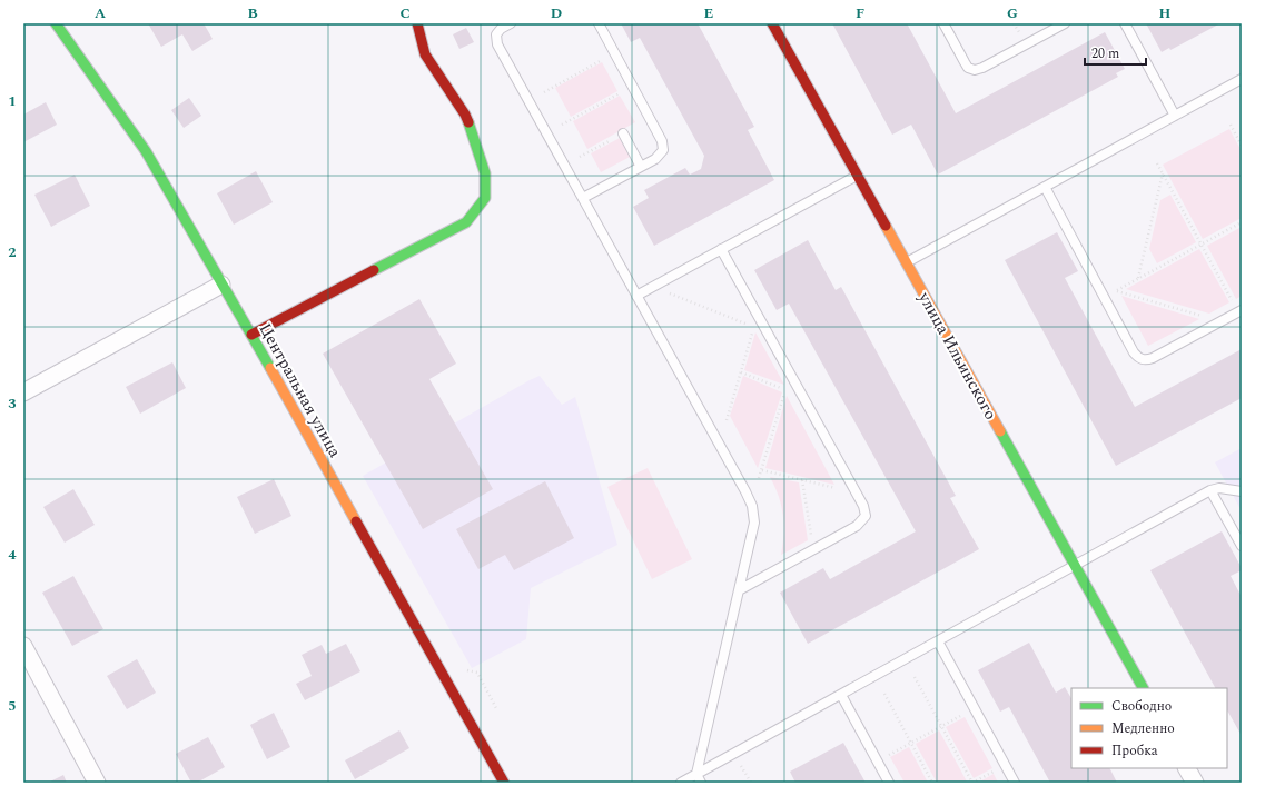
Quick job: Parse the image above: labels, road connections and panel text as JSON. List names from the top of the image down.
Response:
{
  "streets": {
    "street": ["улица Ильинского", "Центральная улица"]
  },
  "legend": ["Свободно", "Медленно", "Пробка"],
  "scale_bar": "20 m",
  "grid": {
    "columns": [
      "A",
      "B",
      "C",
      "D",
      "E",
      "F",
      "G",
      "H"
    ],
    "rows": [
      "1",
      "2",
      "3",
      "4",
      "5"
    ]
  }
}
